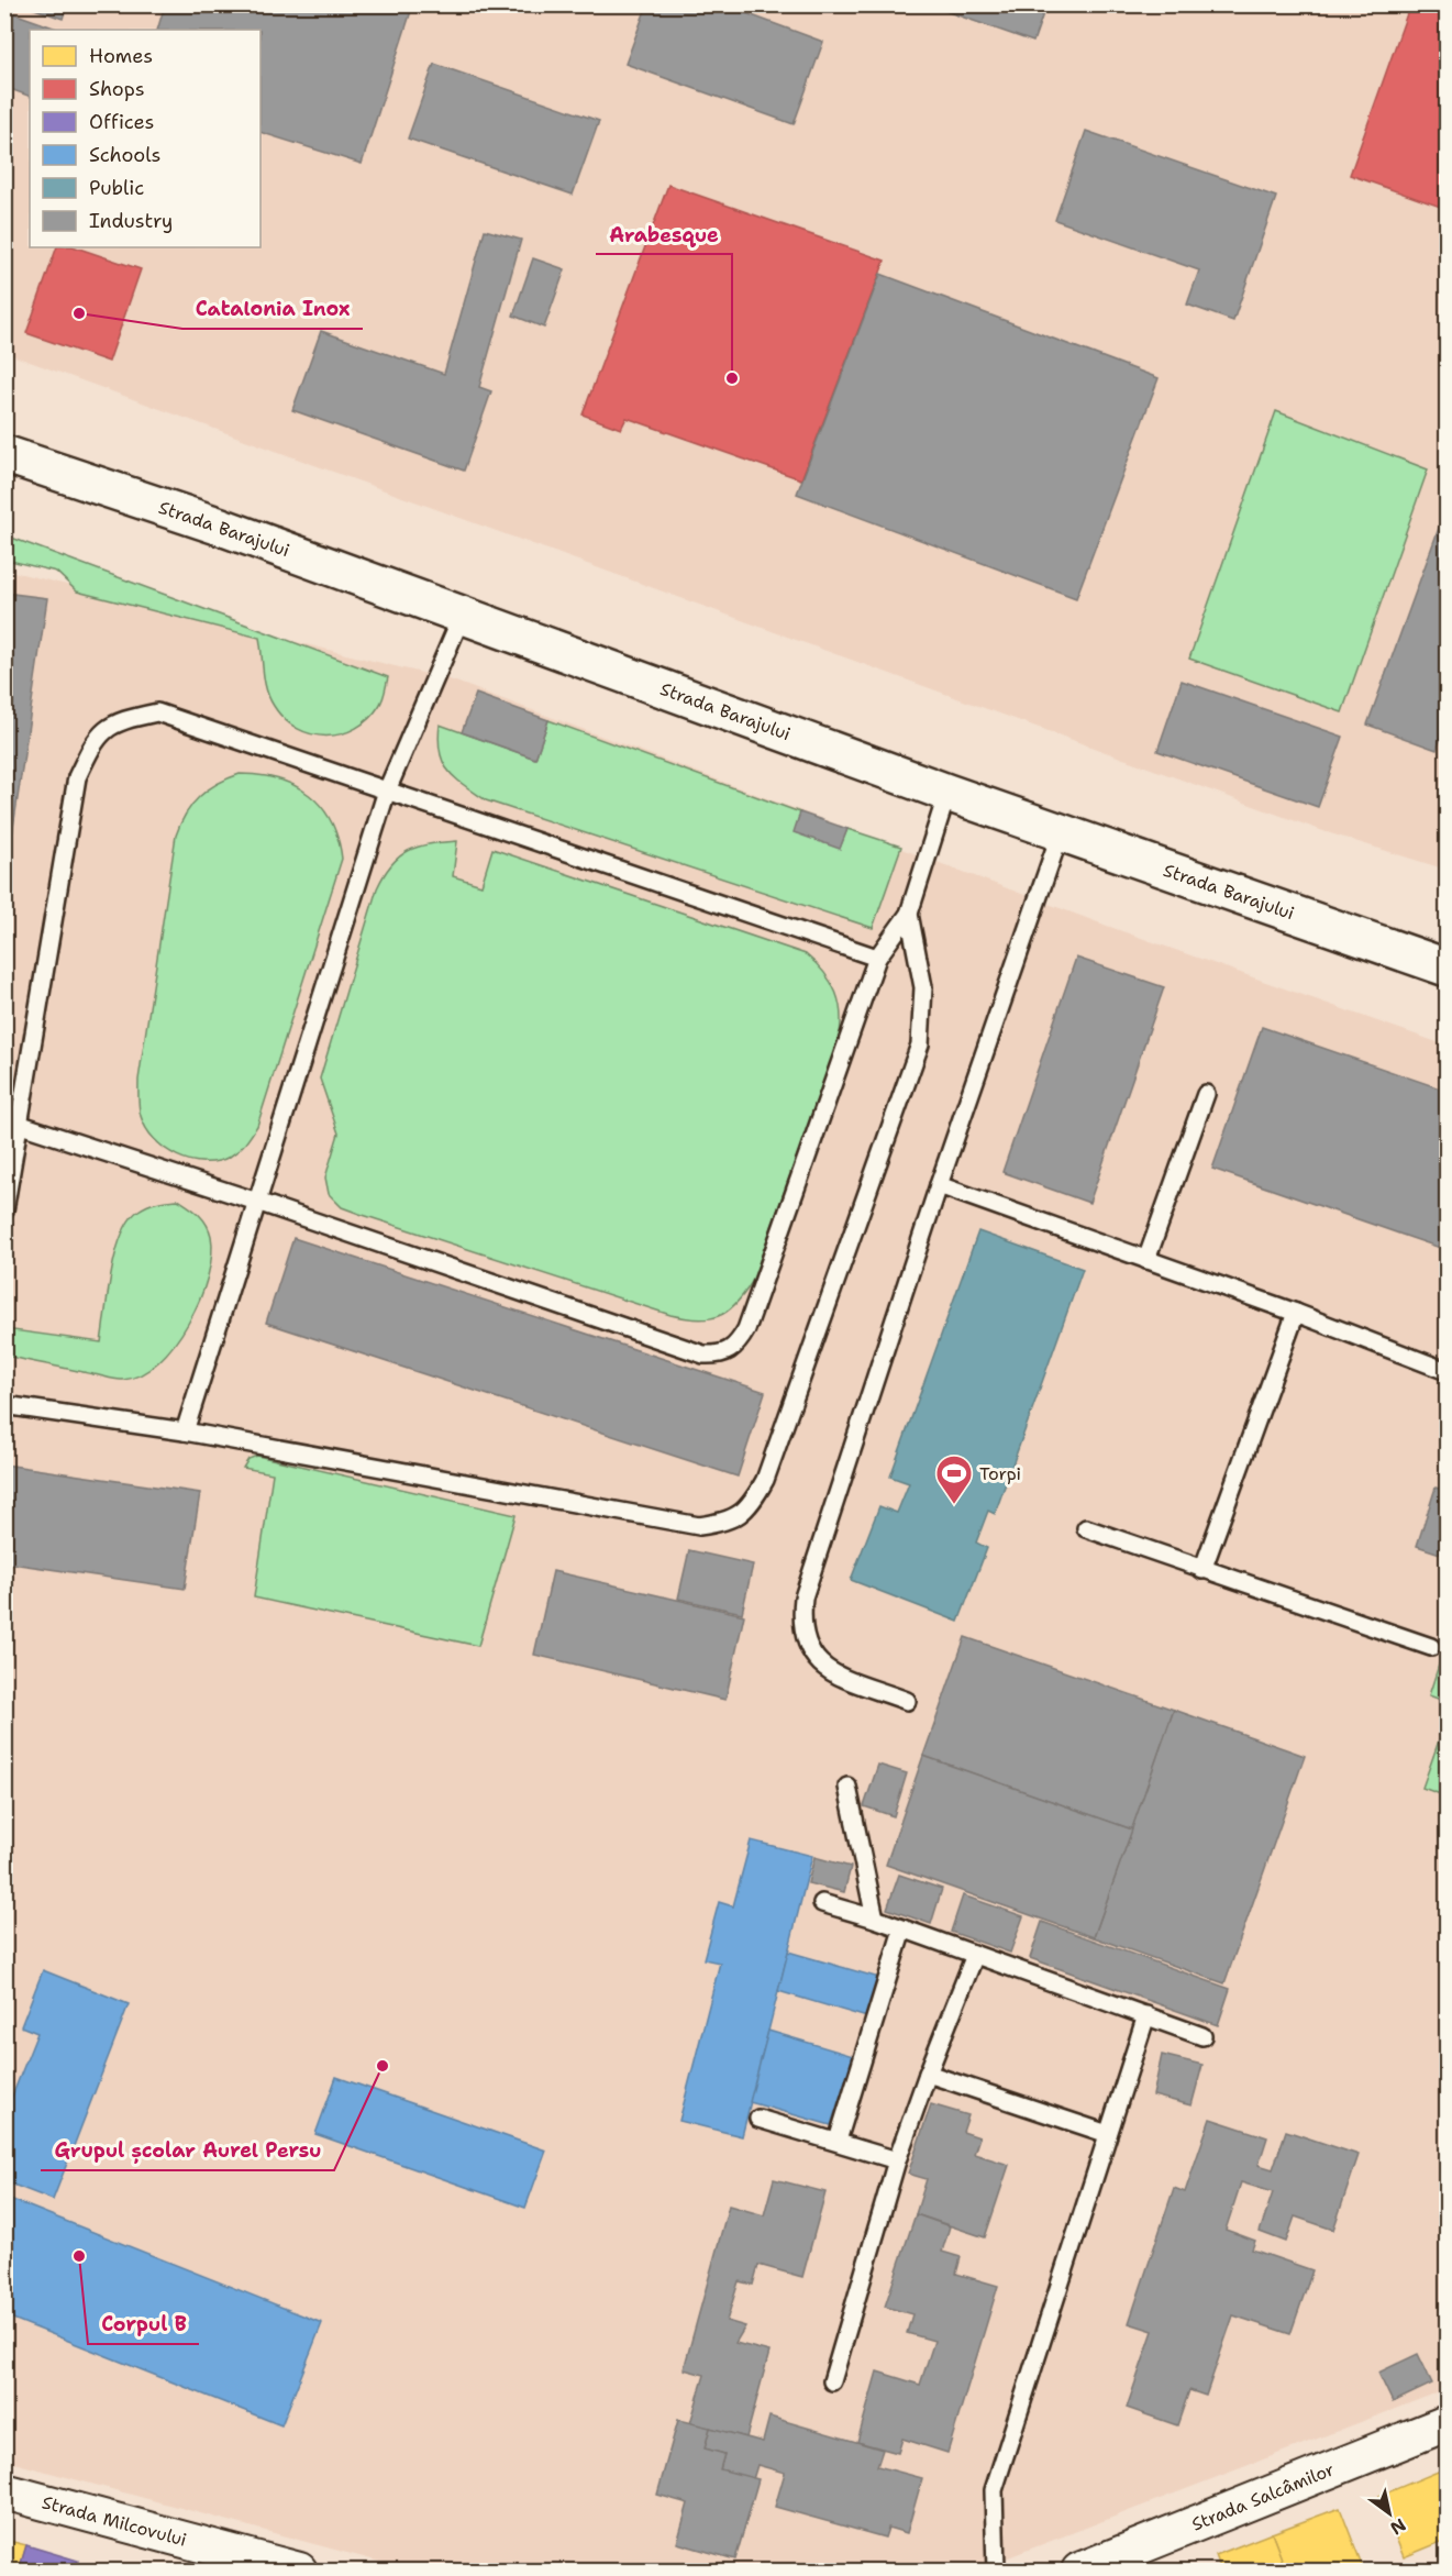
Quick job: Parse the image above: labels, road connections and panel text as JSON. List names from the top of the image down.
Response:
{
  "streets": {
    "main road": ["Strada Barajului"],
    "street": ["Strada Salcâmilor", "Strada Milcovului"]
  },
  "places": {
    "other": [
      "Catalonia Inox",
      "Arabesque",
      "Grupul școlar Aurel Persu",
      "Corpul B"
    ],
    "sports": ["Torpi"]
  },
  "legend": [
    "Homes",
    "Shops",
    "Offices",
    "Schools",
    "Public",
    "Industry"
  ],
  "north": "bottom right"
}
